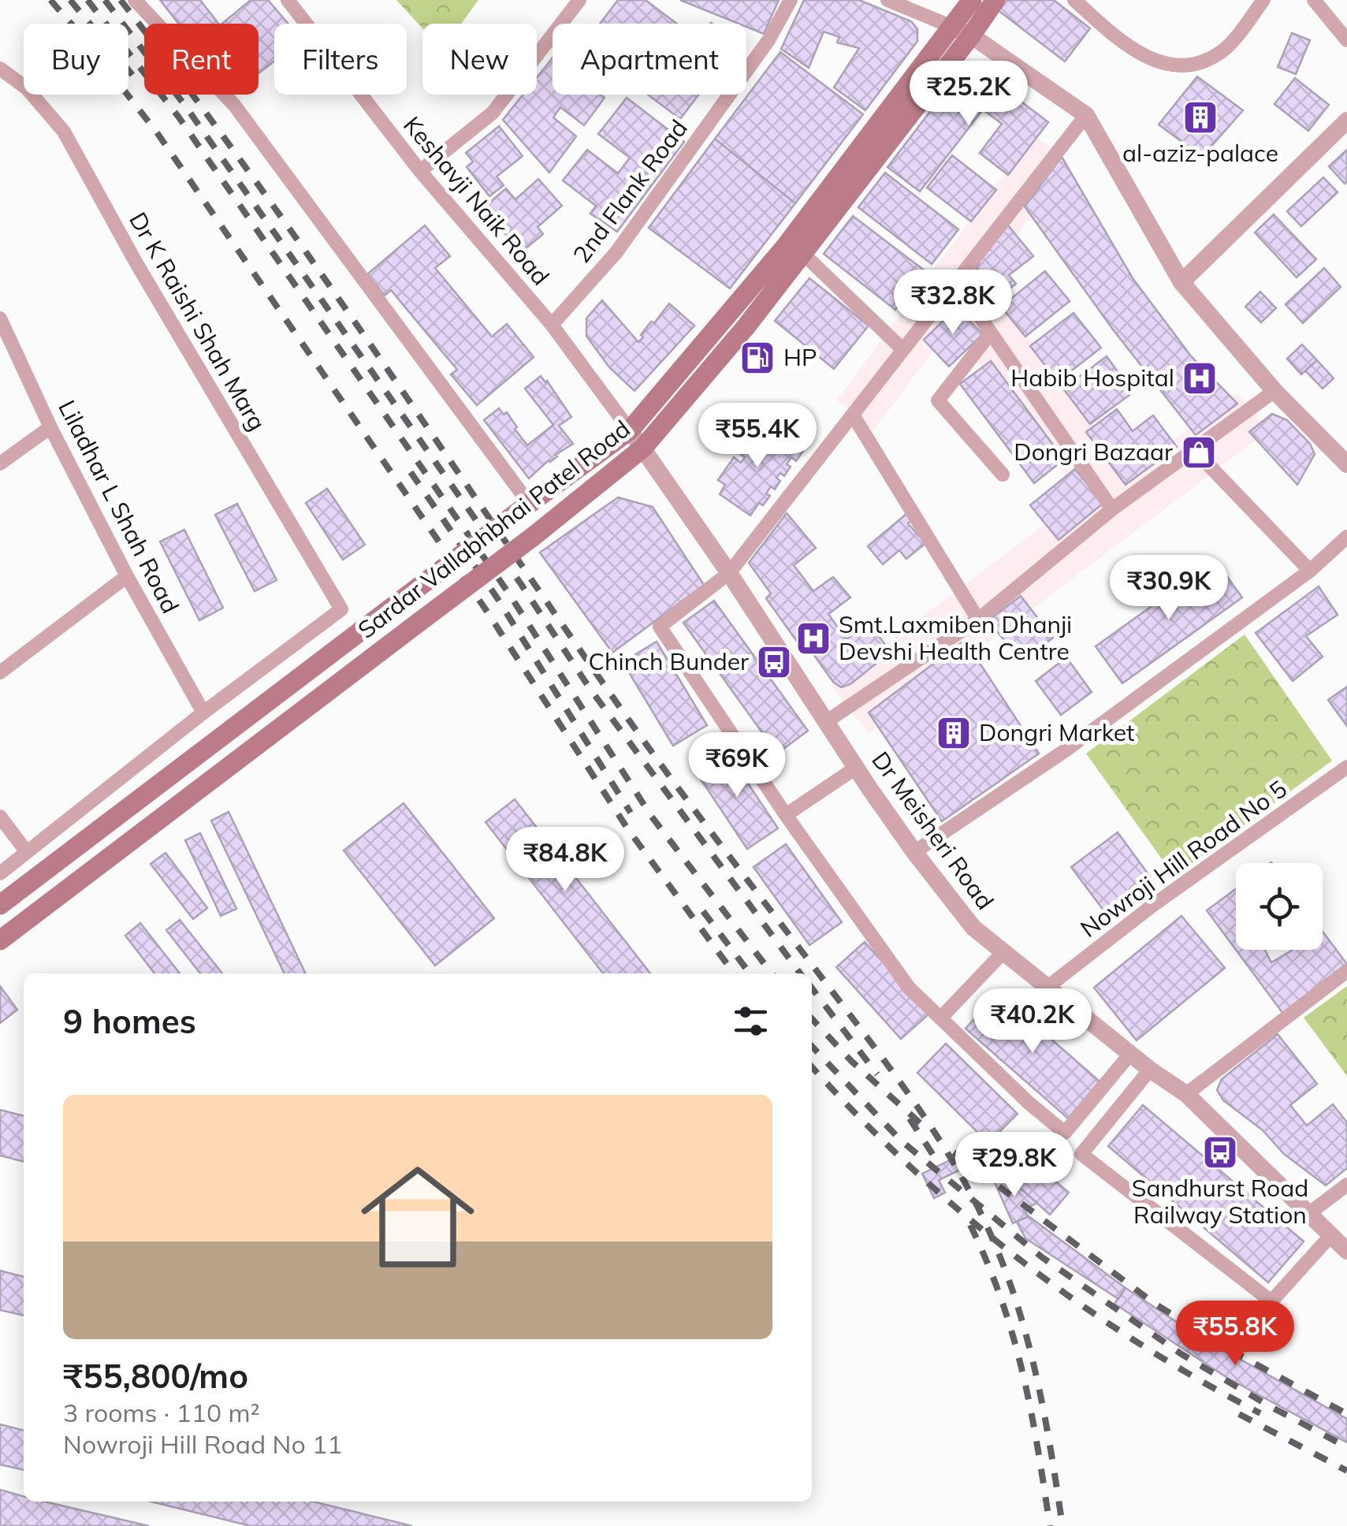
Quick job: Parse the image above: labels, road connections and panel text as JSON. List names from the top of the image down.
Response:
{
  "streets": {
    "main road": ["Sardar Vallabhbhai Patel Road"],
    "street": [
      "2nd Flank Road",
      "Keshavji Naik Road",
      "Dr K Raishi Shah Marg",
      "Liladhar L Shah Road",
      "Dr Meisheri Road",
      "Nowroji Hill Road No 5"
    ]
  },
  "crossings": [
    ["2nd Flank Road", "Keshavji Naik Road"],
    ["Keshavji Naik Road", "Sardar Vallabhbhai Patel Road"],
    ["Keshavji Naik Road", "Dr Meisheri Road"],
    ["Dr K Raishi Shah Marg", "Liladhar L Shah Road"],
    ["Sardar Vallabhbhai Patel Road", "Dr Meisheri Road"],
    ["Dr Meisheri Road", "Nowroji Hill Road No 5"]
  ],
  "places": {
    "building": ["al-aziz-palace", "Dongri Market"],
    "fuel station": ["HP"],
    "hospital": ["Habib Hospital", "Smt.Laxmiben Dhanji Devshi Health Centre"],
    "shop": ["Dongri Bazaar"],
    "bus stop": ["Chinch Bunder", "Sandhurst Road Railway Station"]
  },
  "page": {
    "chip": [
      "Buy",
      "Rent",
      "Filters",
      "New",
      "Apartment"
    ],
    "price": [
      "₹25.2K",
      "₹32.8K",
      "₹55.4K",
      "₹30.9K",
      "₹69K",
      "₹84.8K",
      "₹40.2K",
      "₹29.8K",
      "₹55.8K"
    ],
    "heading": "9 homes",
    "list": [
      {
        "name": "₹55,800/mo",
        "note": "3 rooms · 110 m² · Nowroji Hill Road No 11"
      }
    ]
  }
}
